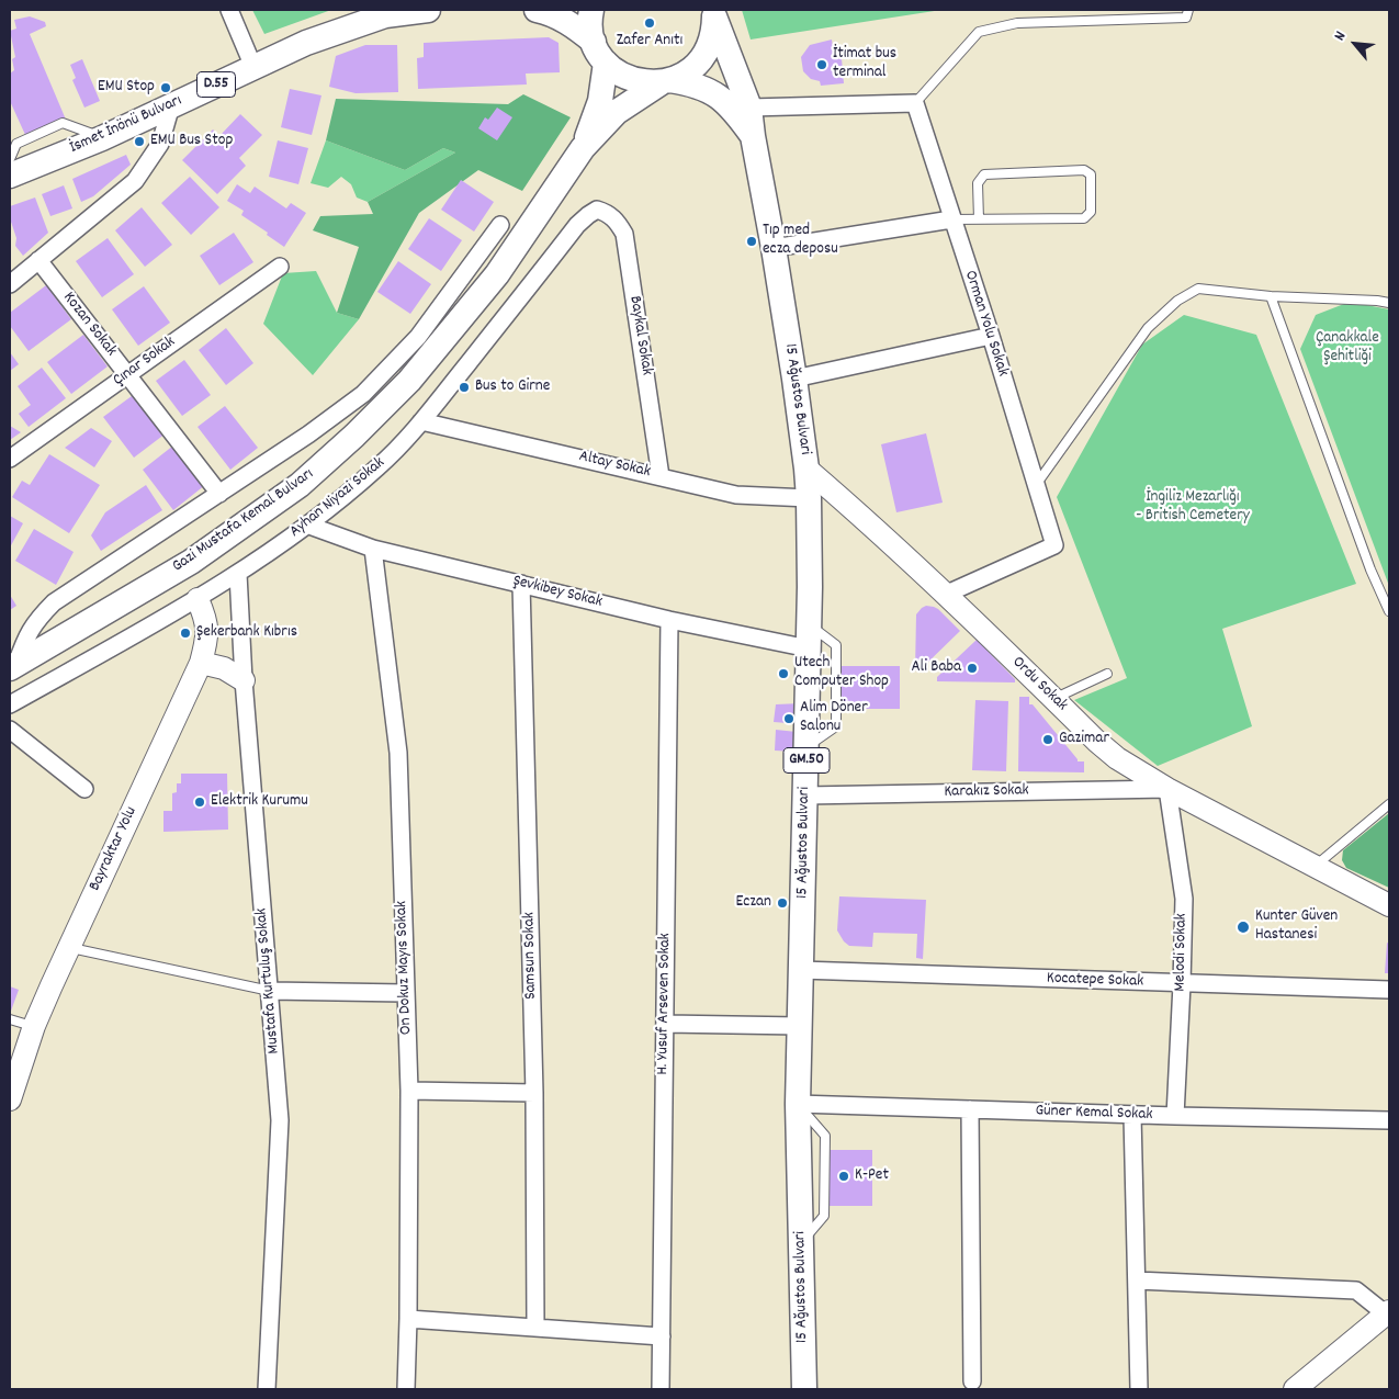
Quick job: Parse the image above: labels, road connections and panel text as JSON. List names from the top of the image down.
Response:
{
  "streets": {
    "main road": [
      "D.55",
      "İsmet İnönü Bulvarı",
      "15 Ağustos Bulvari",
      "Gazi Mustafa Kemal Bulvarı",
      "GM.50"
    ],
    "street": [
      "Orman Yolu Sokak",
      "Kozan Sokak",
      "Baykal Sokak",
      "Çınar Sokak",
      "Altay Sokak",
      "Ayhan Niyazi Sokak",
      "Şevkibey Sokak",
      "Ordu Sokak",
      "Karakız Sokak",
      "Bayraktar Yolu",
      "Melodi Sokak",
      "Samsun Sokak",
      "On Dokuz Mayıs Sokak",
      "Mustafa Kurtuluş Sokak",
      "Kocatepe Sokak",
      "H. Yusuf Arseven Sokak",
      "Güner Kemal Sokak"
    ]
  },
  "crossings": [
    ["Orman Yolu Sokak", "Ordu Sokak"],
    ["Kozan Sokak", "Çınar Sokak"],
    ["Baykal Sokak", "Altay Sokak"],
    ["Baykal Sokak", "Ayhan Niyazi Sokak"],
    ["15 Ağustos Bulvari", "Altay Sokak"],
    ["15 Ağustos Bulvari", "Gazi Mustafa Kemal Bulvarı"],
    ["15 Ağustos Bulvari", "Şevkibey Sokak"],
    ["15 Ağustos Bulvari", "Ordu Sokak"],
    ["15 Ağustos Bulvari", "Karakız Sokak"],
    ["15 Ağustos Bulvari", "Kocatepe Sokak"],
    ["15 Ağustos Bulvari", "Güner Kemal Sokak"],
    ["Altay Sokak", "Ayhan Niyazi Sokak"],
    ["Ayhan Niyazi Sokak", "Şevkibey Sokak"],
    ["Ayhan Niyazi Sokak", "Bayraktar Yolu"],
    ["Ayhan Niyazi Sokak", "Mustafa Kurtuluş Sokak"],
    ["Şevkibey Sokak", "Samsun Sokak"],
    ["Şevkibey Sokak", "On Dokuz Mayıs Sokak"],
    ["Şevkibey Sokak", "H. Yusuf Arseven Sokak"],
    ["Ordu Sokak", "Karakız Sokak"],
    ["Ordu Sokak", "Melodi Sokak"],
    ["Karakız Sokak", "Melodi Sokak"],
    ["Melodi Sokak", "Kocatepe Sokak"],
    ["Melodi Sokak", "Güner Kemal Sokak"]
  ],
  "parks": ["Çanakkale Şehitliği", "İngiliz Mezarlığı - British Cemetery"],
  "places": [
    "Zafer Anıtı",
    "İtimat bus terminal",
    "EMU Stop",
    "EMU Bus Stop",
    "Tıp med ecza deposu",
    "Bus to Girne",
    "Şekerbank Kıbrıs",
    "Ali Baba",
    "Utech Computer Shop",
    "Alim Döner Salonu",
    "Gazimar",
    "Elektrik Kurumu",
    "Eczan",
    "Kunter Güven Hastanesi",
    "K-Pet"
  ],
  "north": "top left"
}
